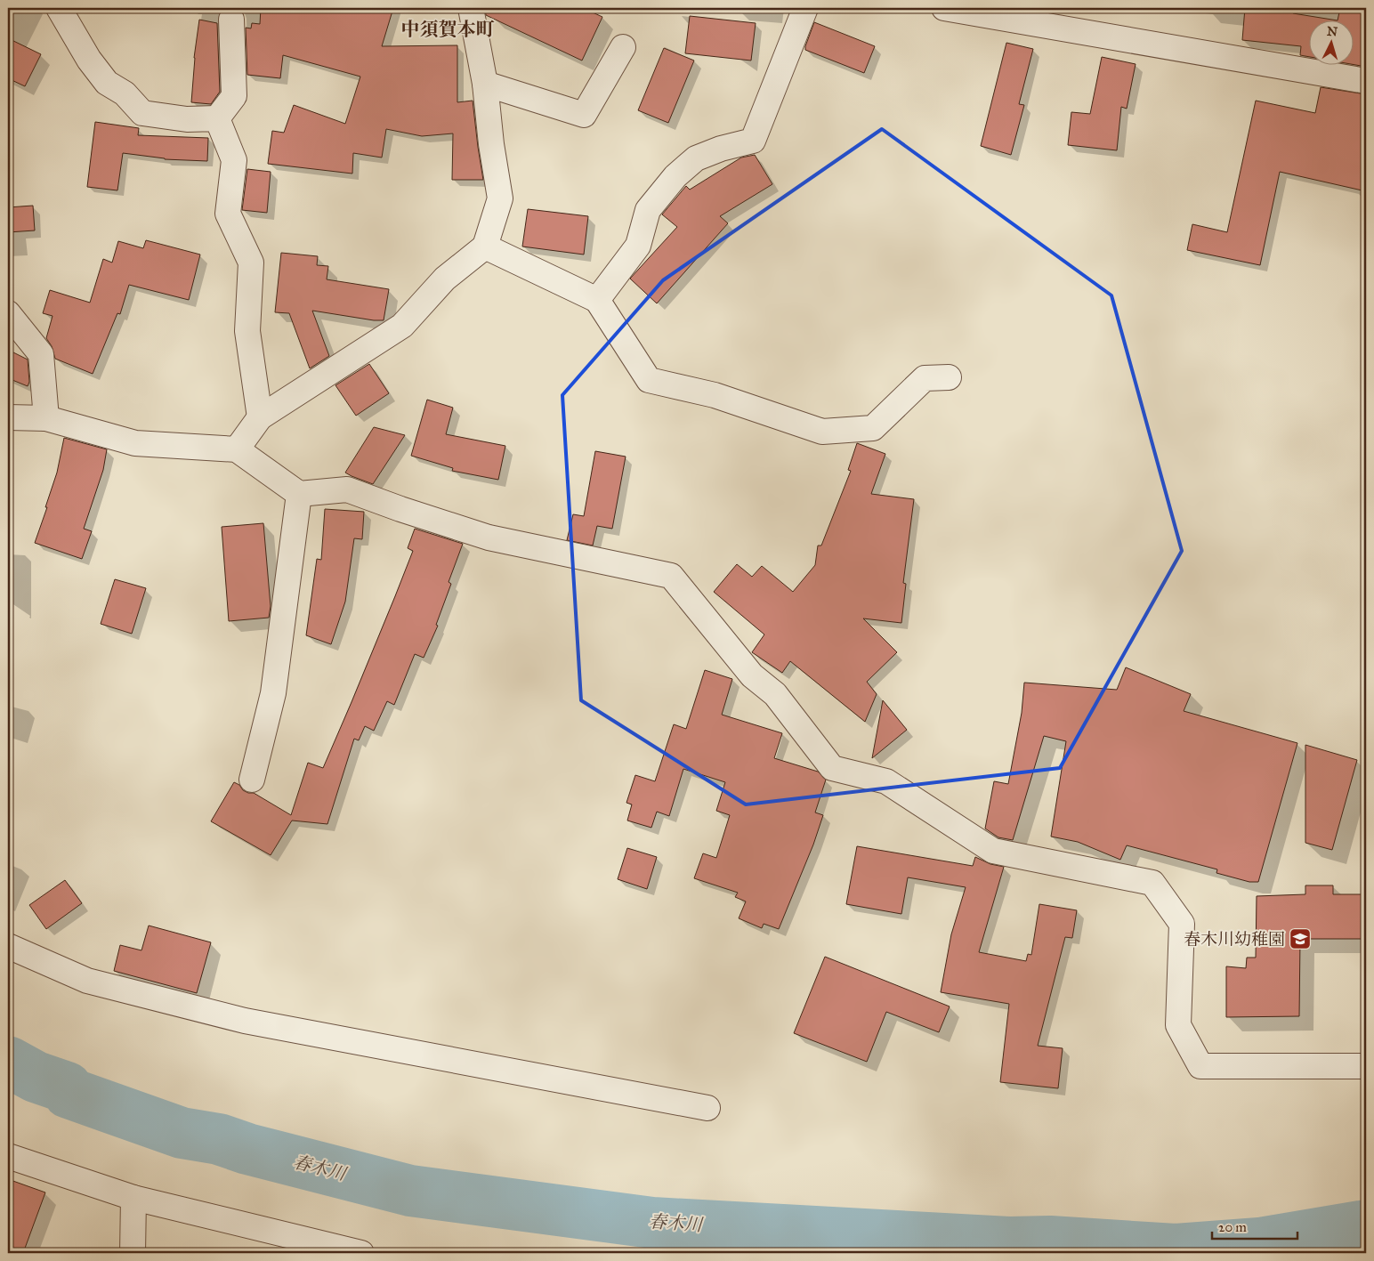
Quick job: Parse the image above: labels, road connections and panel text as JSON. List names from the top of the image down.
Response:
{
  "districts": ["中須賀本町"],
  "water": ["春木川"],
  "places": {
    "school or university": ["春木川幼稚園"]
  },
  "scale_bar": "20 m",
  "north": "top"
}
